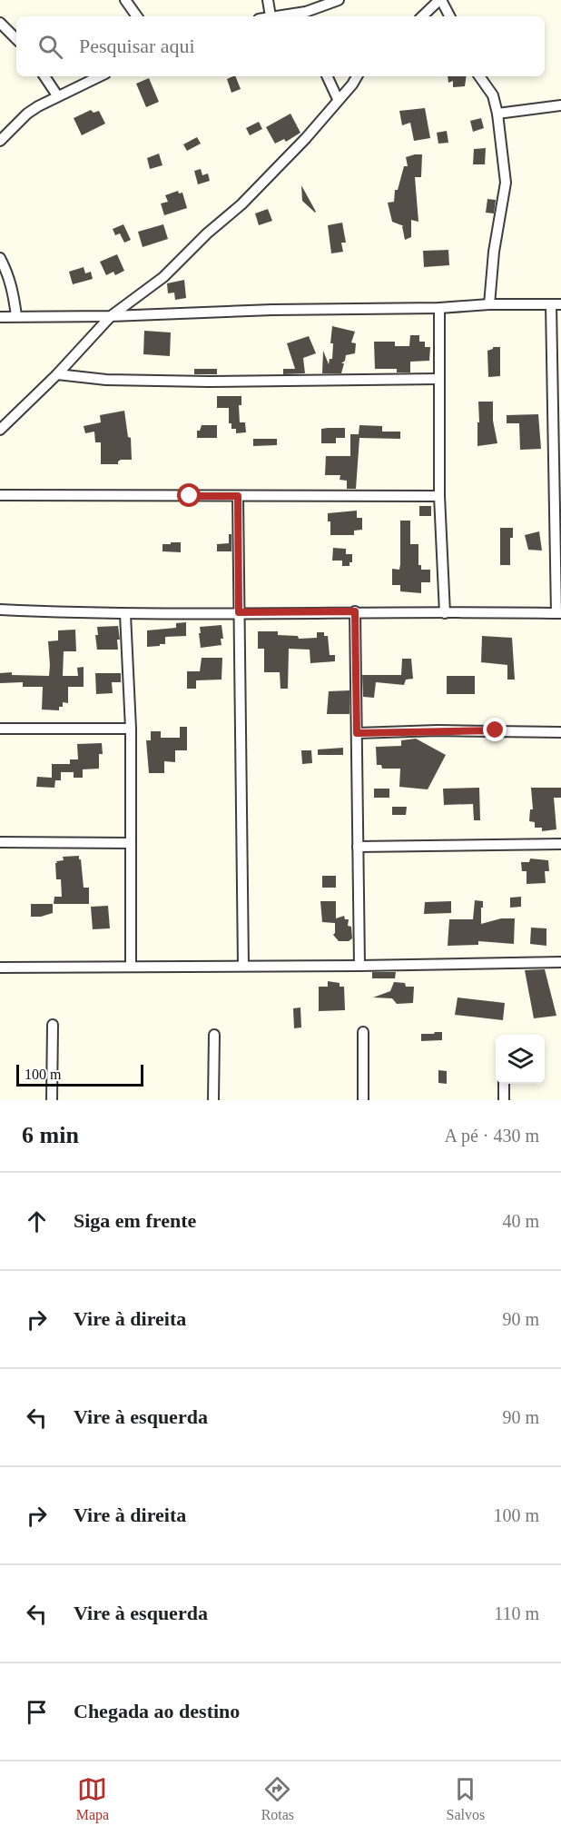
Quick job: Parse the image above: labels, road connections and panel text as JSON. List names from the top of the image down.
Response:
{
  "scale_bar": "100 m",
  "page": {
    "search": "Pesquisar aqui",
    "scale": "100 m",
    "heading": ["6 min", "A pé · 430 m"],
    "list": [
      ["Siga em frente", "40 m"],
      ["Vire à direita", "90 m"],
      ["Vire à esquerda", "90 m"],
      ["Vire à direita", "100 m"],
      ["Vire à esquerda", "110 m"],
      "Chegada ao destino"
    ],
    "nav": ["Mapa", "Rotas", "Salvos"]
  }
}
